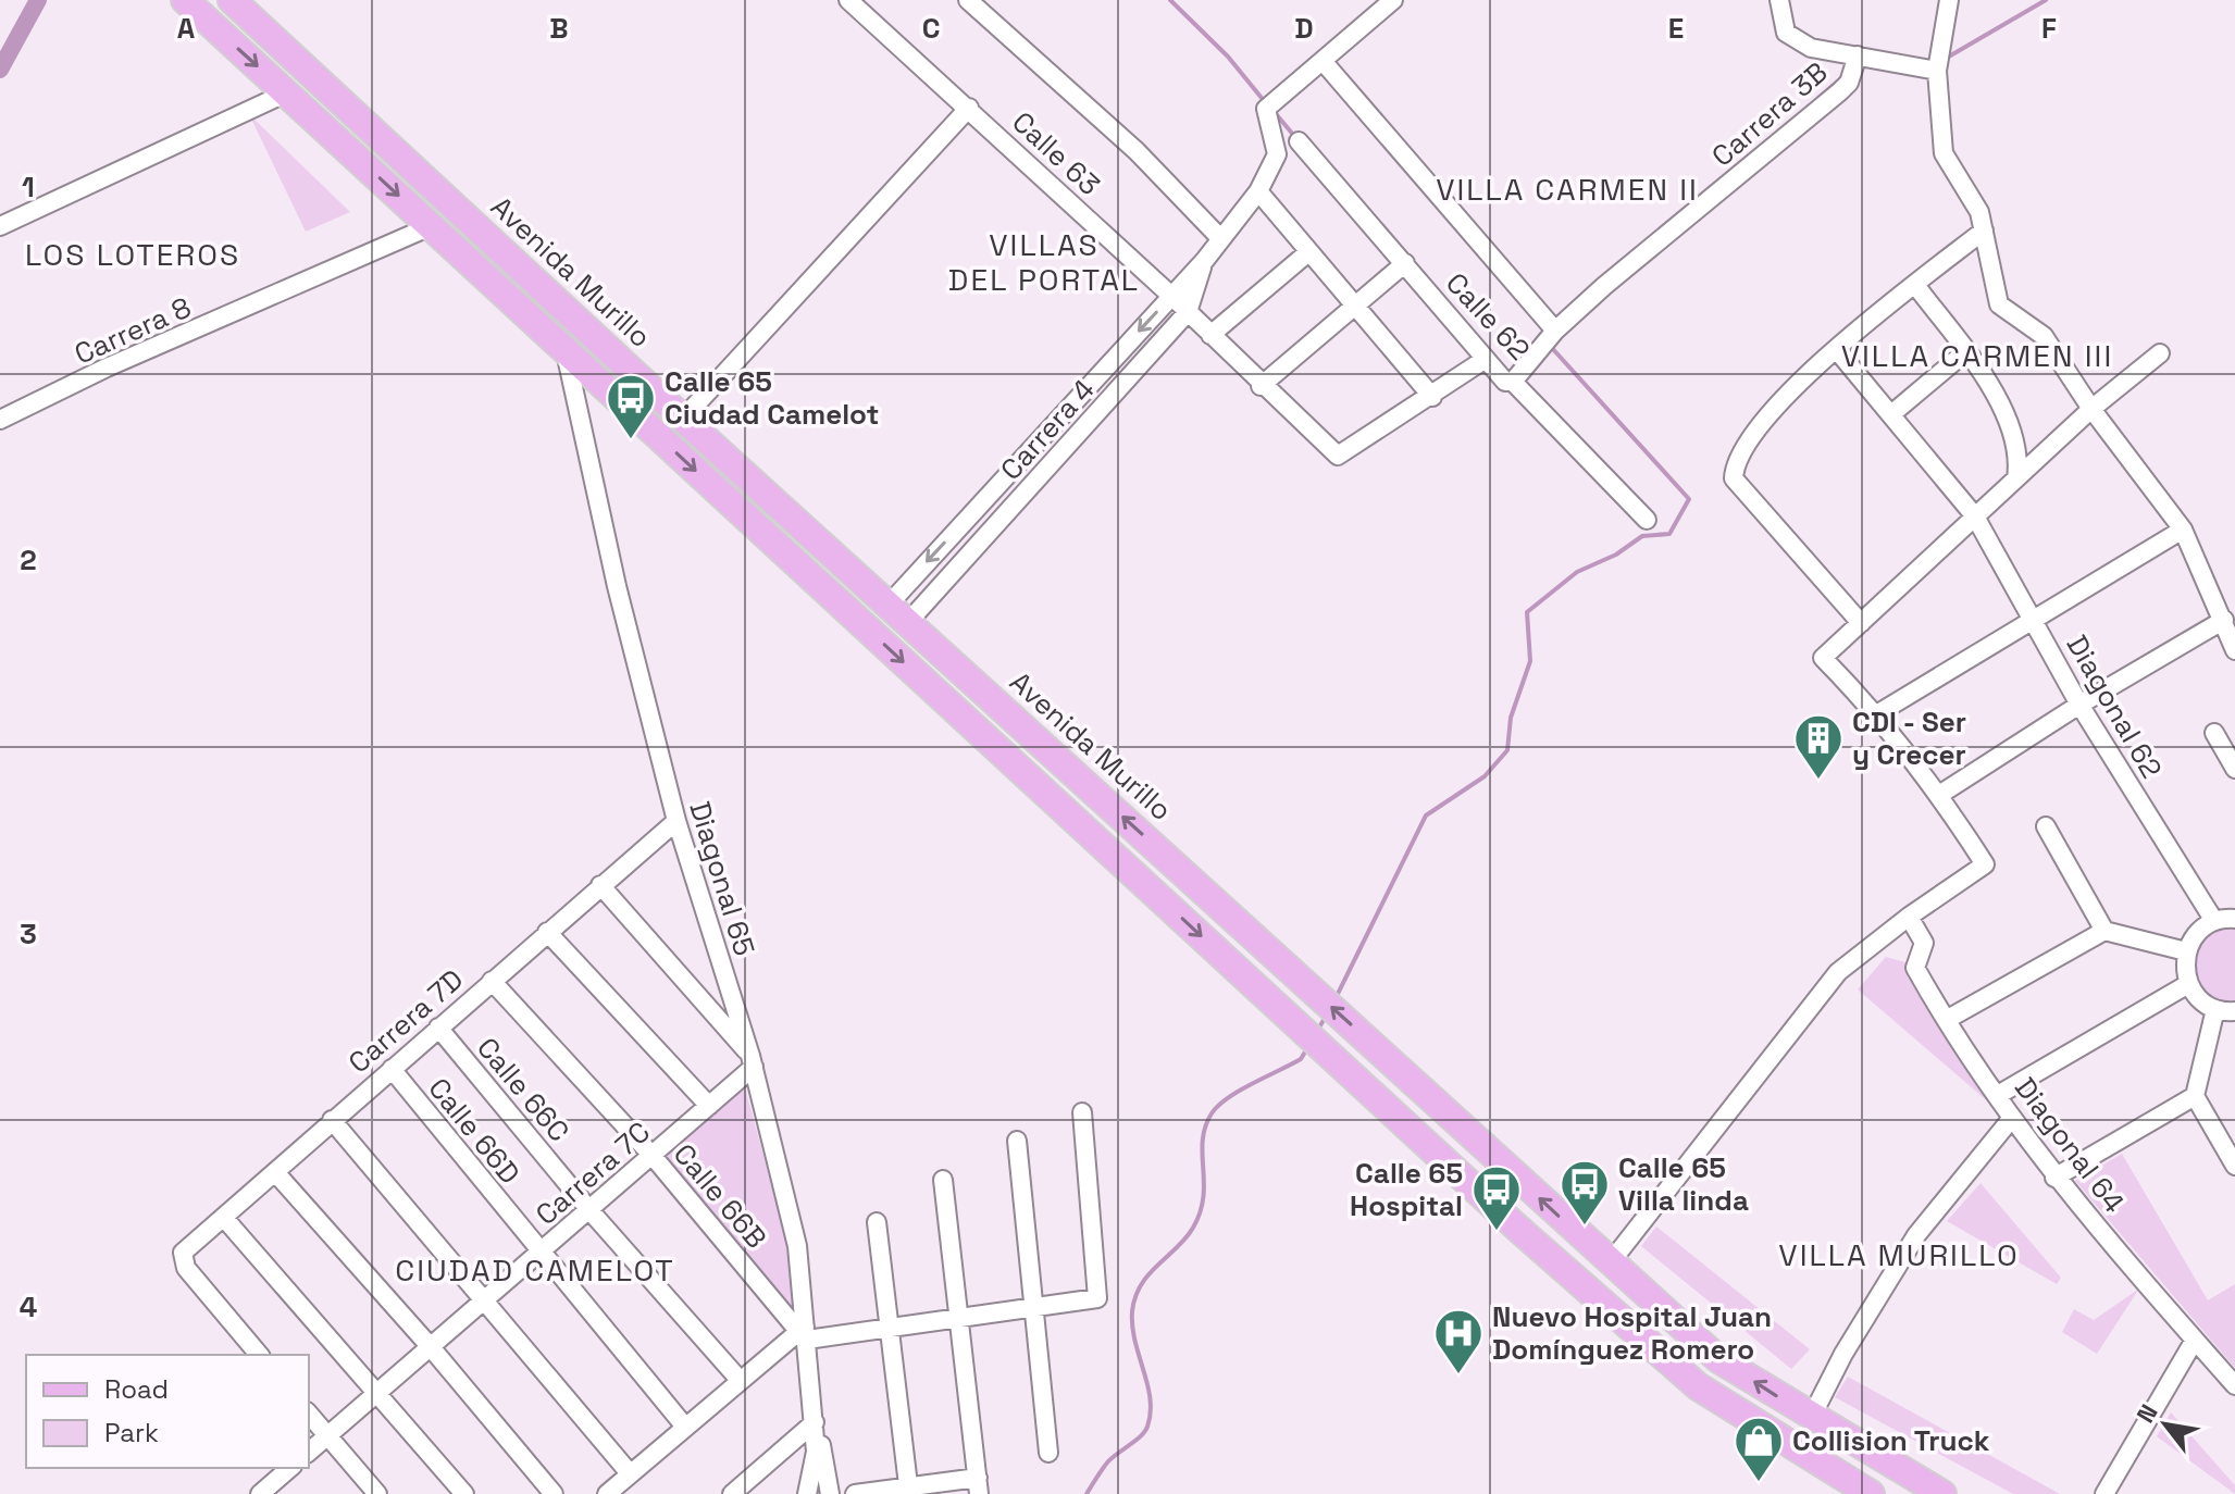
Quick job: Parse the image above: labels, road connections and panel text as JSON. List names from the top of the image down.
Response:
{
  "streets": {
    "main road": ["Avenida Murillo"],
    "street": [
      "Carrera 3B",
      "Calle 63",
      "Calle 62",
      "Carrera 8",
      "Carrera 4",
      "Diagonal 62",
      "Diagonal 65",
      "Carrera 7D",
      "Calle 66C",
      "Calle 66D",
      "Diagonal 64",
      "Carrera 7C",
      "Calle 66B"
    ]
  },
  "crossings": [
    ["Carrera 3B", "Calle 62"],
    ["Calle 63", "Carrera 4"],
    ["Avenida Murillo", "Carrera 4"],
    ["Diagonal 65", "Carrera 7D"],
    ["Diagonal 65", "Carrera 7C"],
    ["Diagonal 65", "Calle 66B"],
    ["Carrera 7D", "Calle 66C"],
    ["Carrera 7D", "Calle 66D"],
    ["Carrera 7D", "Calle 66B"],
    ["Calle 66C", "Carrera 7C"],
    ["Calle 66D", "Carrera 7C"],
    ["Carrera 7C", "Calle 66B"]
  ],
  "districts": [
    "VILLA CARMEN II",
    "VILLAS DEL PORTAL",
    "LOS LOTEROS",
    "VILLA CARMEN III",
    "VILLA MURILLO",
    "CIUDAD CAMELOT"
  ],
  "places": {
    "bus stop": ["Calle 65 Ciudad Camelot", "Calle 65 Villa linda", "Calle 65 Hospital"],
    "building": ["CDI - Ser y Crecer"],
    "hospital": ["Nuevo Hospital Juan Domínguez Romero"],
    "shop": ["Collision Truck"]
  },
  "legend": ["Road", "Park"],
  "north": "top left",
  "grid": {
    "columns": [
      "A",
      "B",
      "C",
      "D",
      "E",
      "F"
    ],
    "rows": [
      "1",
      "2",
      "3",
      "4"
    ]
  }
}
